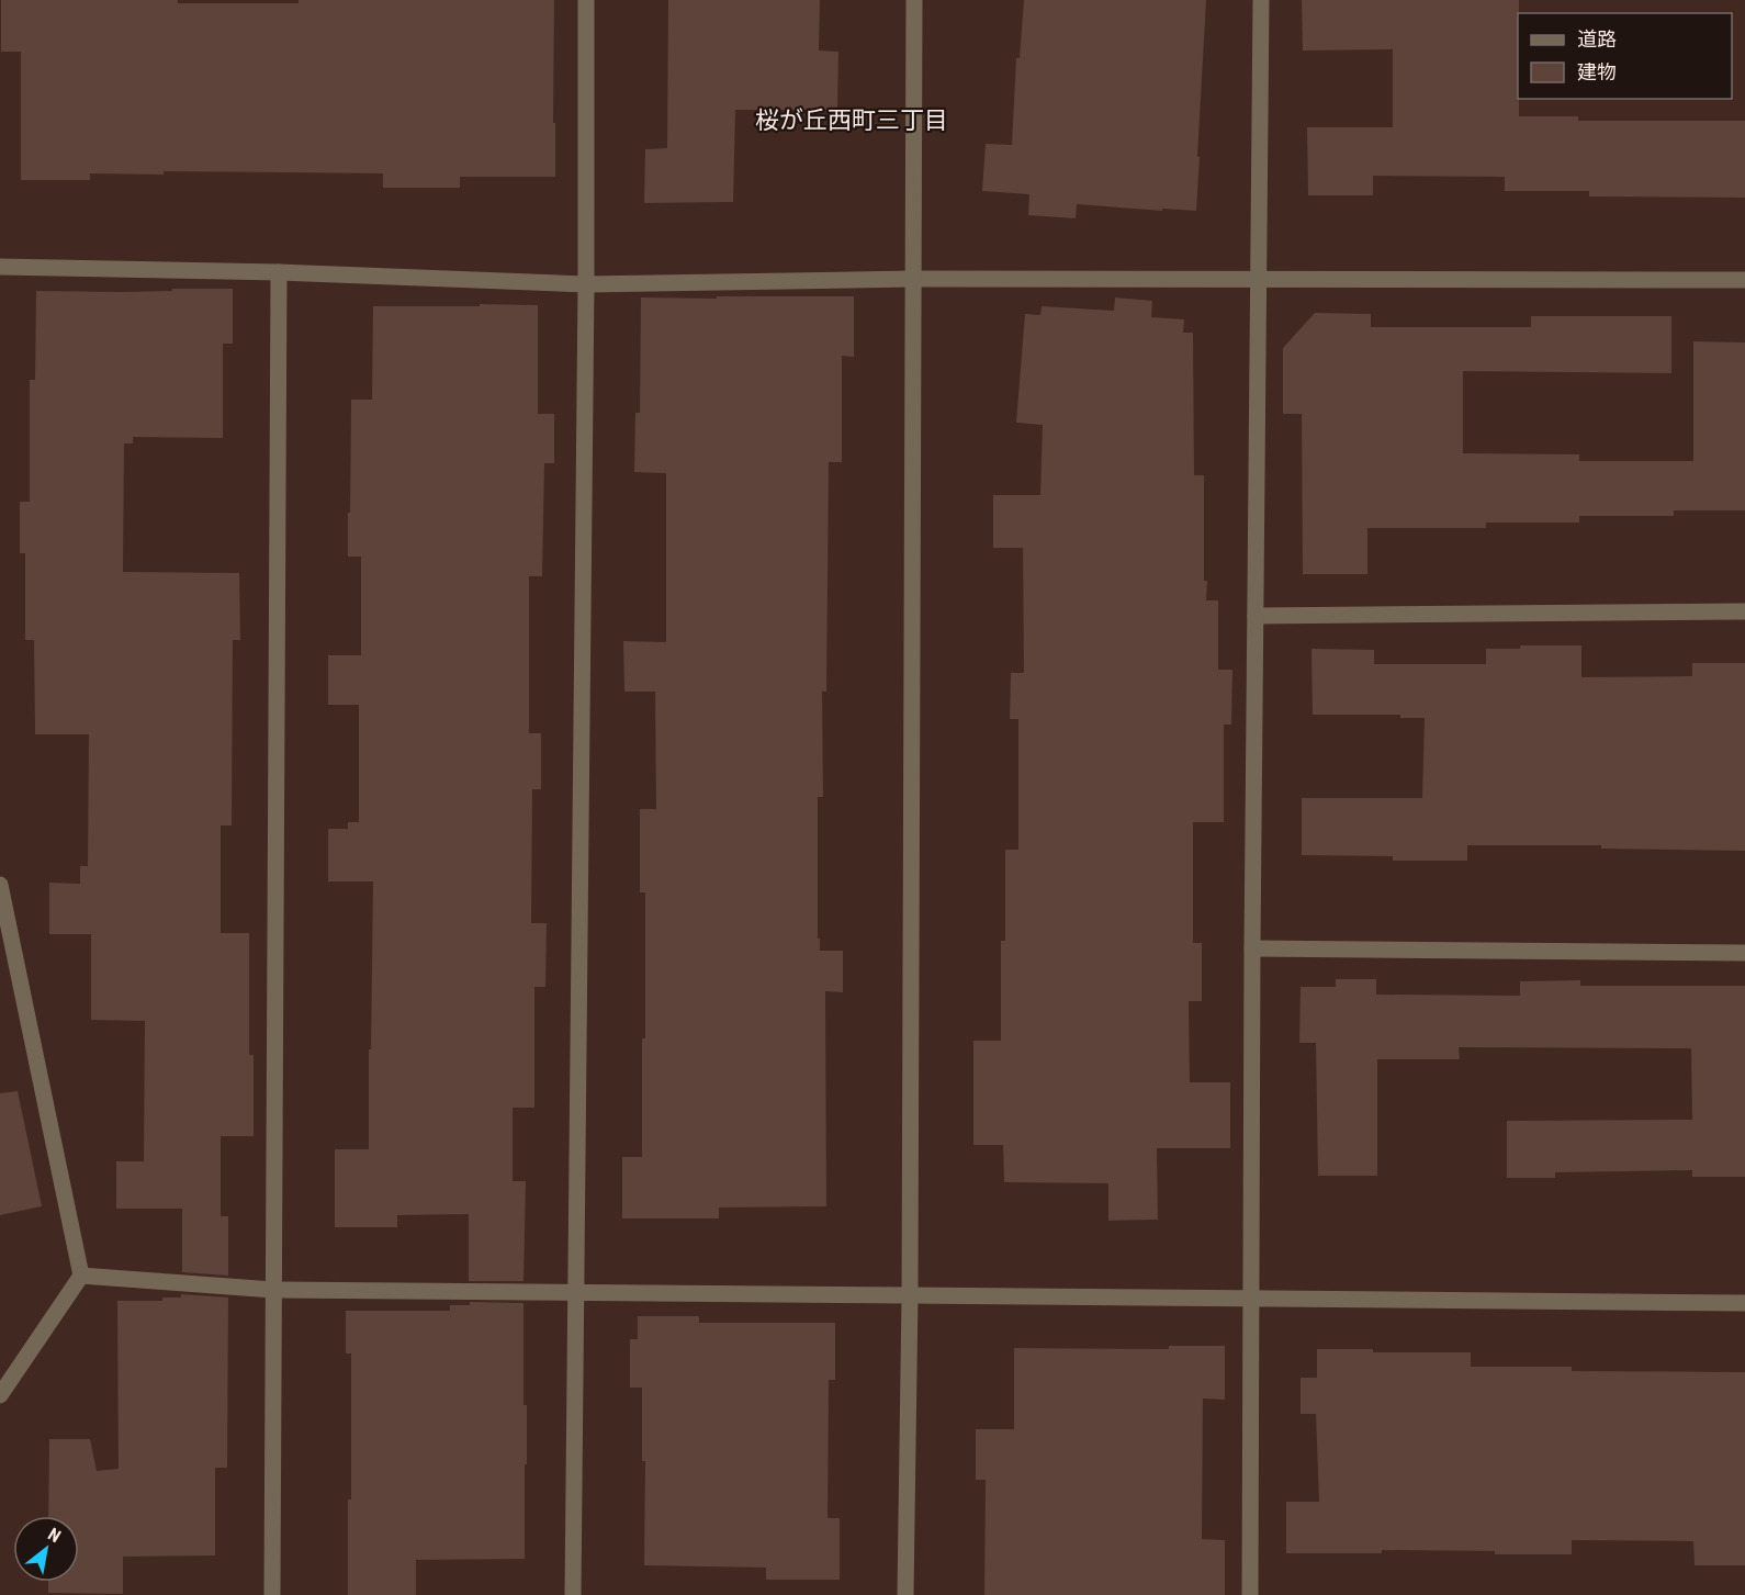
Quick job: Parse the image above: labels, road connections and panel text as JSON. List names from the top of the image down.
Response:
{
  "districts": ["桜が丘西町三丁目"],
  "legend": ["道路", "建物"],
  "north": "top right"
}
